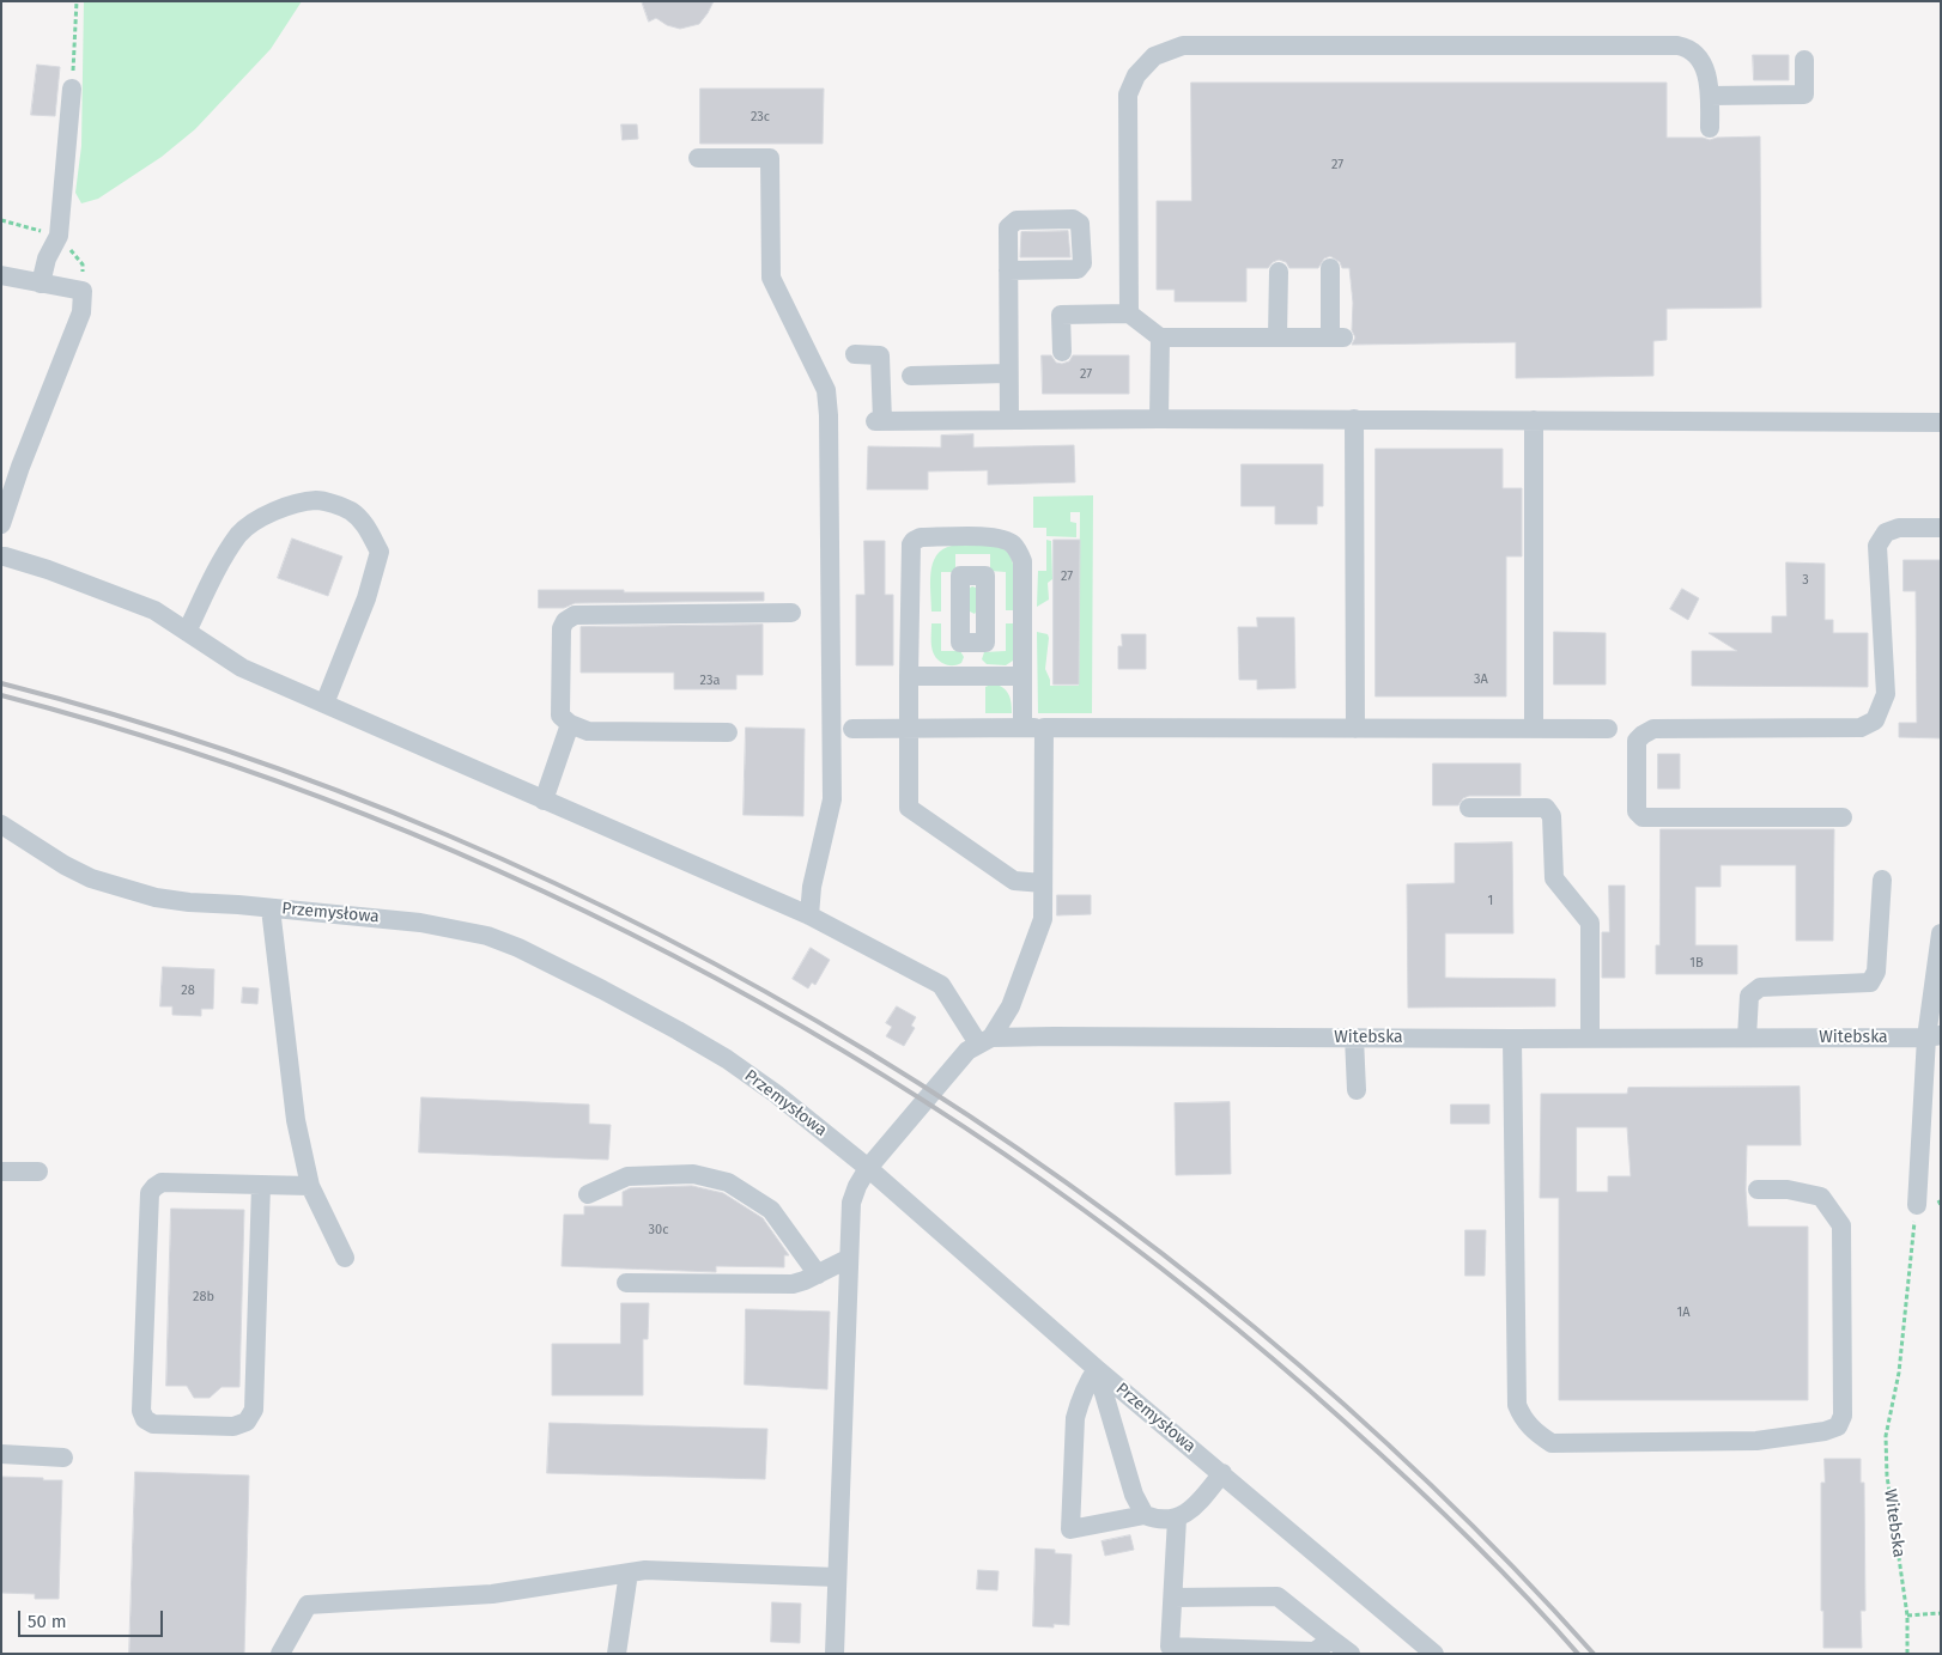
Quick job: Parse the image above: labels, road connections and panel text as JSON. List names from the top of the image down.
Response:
{
  "streets": {
    "street": ["Przemysłowa", "Witebska"]
  },
  "house_numbers": [
    "23c",
    "27",
    "27",
    "27",
    "3",
    "3A",
    "23a",
    "1",
    "1B",
    "28",
    "30c",
    "28b",
    "1A"
  ],
  "scale_bar": "50 m"
}
